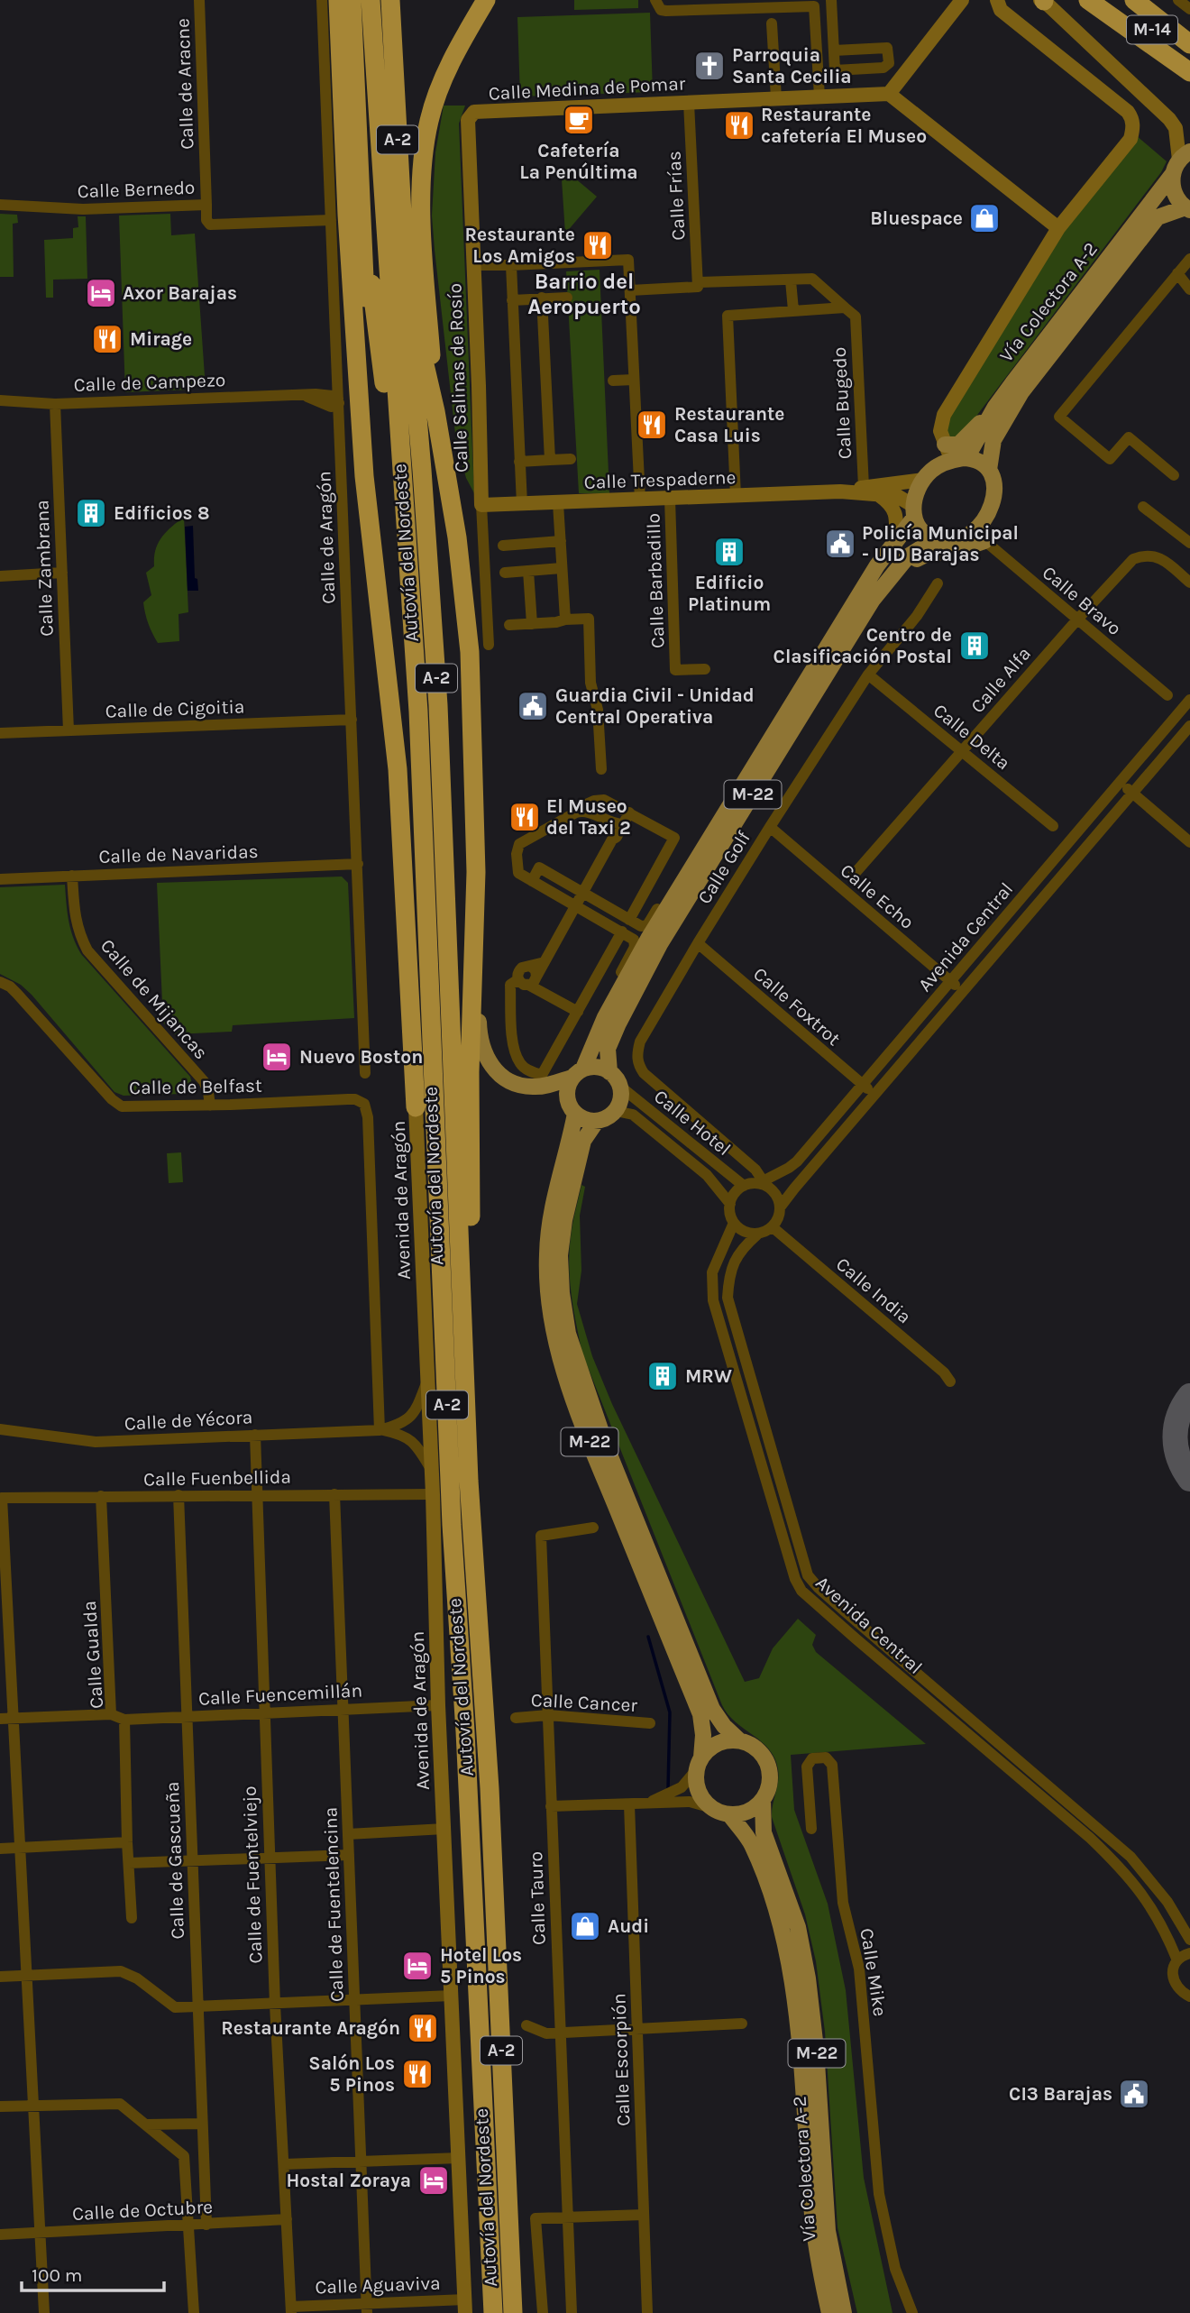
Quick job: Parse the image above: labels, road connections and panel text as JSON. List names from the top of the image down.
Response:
{
  "streets": {
    "highway": ["M-14", "A-2", "Autovía del Nordeste"],
    "main road": ["Vía Colectora A-2", "M-22"],
    "street": [
      "Calle de Aracne",
      "Calle Medina de Pomar",
      "Calle Bernedo",
      "Calle Frías",
      "Calle Salinas de Rosío",
      "Calle de Campezo",
      "Calle Bugedo",
      "Calle Trespaderne",
      "Calle de Aragón",
      "Calle Zambrana",
      "Calle Barbadillo",
      "Calle Bravo",
      "Calle Alfa",
      "Calle de Cigoitia",
      "Calle Delta",
      "Calle de Navaridas",
      "Calle Golf",
      "Calle Echo",
      "Avenida Central",
      "Calle de Mijancas",
      "Calle Foxtrot",
      "Calle de Belfast",
      "Calle Hotel",
      "Avenida de Aragón",
      "Calle India",
      "Calle de Yécora",
      "Calle Fuenbellida",
      "Calle Gualda",
      "Calle Fuencemillán",
      "Calle Cancer",
      "Calle de Gascueña",
      "Calle de Fuentelviejo",
      "Calle Tauro",
      "Calle de Fuentelencina",
      "Calle Mike",
      "Calle Escorpión",
      "Calle de Octubre",
      "Calle Aguaviva"
    ]
  },
  "crossings": [
    ["Calle de Aracne", "Calle Bernedo"],
    ["Calle Medina de Pomar", "Calle Frías"],
    ["Calle Medina de Pomar", "Calle Salinas de Rosío"],
    ["Calle Bernedo", "Calle de Aragón"],
    ["Vía Colectora A-2", "Calle Trespaderne"],
    ["Vía Colectora A-2", "Calle Bravo"],
    ["Vía Colectora A-2", "M-22"],
    ["Calle Salinas de Rosío", "Calle Trespaderne"],
    ["Calle de Campezo", "Calle de Aragón"],
    ["Calle de Campezo", "Calle Zambrana"],
    ["Calle Bugedo", "Calle Trespaderne"],
    ["Calle Trespaderne", "Calle Barbadillo"],
    ["Calle Trespaderne", "Calle Bravo"],
    ["Calle Trespaderne", "M-22"],
    ["Calle de Aragón", "Calle de Cigoitia"],
    ["Calle de Aragón", "Calle de Navaridas"],
    ["Calle Zambrana", "Calle de Cigoitia"],
    ["Calle Bravo", "Calle Alfa"],
    ["Calle Bravo", "M-22"],
    ["Calle Alfa", "Calle Delta"],
    ["Calle Delta", "Calle Golf"],
    ["M-22", "Calle Hotel"],
    ["Calle de Navaridas", "Calle de Mijancas"],
    ["Calle Golf", "Calle Echo"],
    ["Calle Golf", "Avenida Central"],
    ["Calle Golf", "Calle Foxtrot"],
    ["Calle Golf", "Calle Hotel"],
    ["Calle Golf", "Calle India"],
    ["Calle Echo", "Avenida Central"],
    ["Avenida Central", "Calle Foxtrot"],
    ["Avenida Central", "Calle Hotel"],
    ["Avenida Central", "Calle India"],
    ["Calle de Mijancas", "Calle de Belfast"],
    ["Calle de Belfast", "Avenida de Aragón"],
    ["Calle Hotel", "Calle India"],
    ["Avenida de Aragón", "Calle de Yécora"],
    ["Avenida de Aragón", "Calle Fuenbellida"],
    ["Avenida de Aragón", "Calle Fuencemillán"],
    ["Avenida de Aragón", "Calle Aguaviva"],
    ["Calle de Yécora", "Calle de Fuentelviejo"],
    ["Calle Fuenbellida", "Calle Gualda"],
    ["Calle Fuenbellida", "Calle de Gascueña"],
    ["Calle Fuenbellida", "Calle de Fuentelviejo"],
    ["Calle Fuenbellida", "Calle de Fuentelencina"],
    ["Calle Gualda", "Calle Fuencemillán"],
    ["Calle Fuencemillán", "Calle de Gascueña"],
    ["Calle Fuencemillán", "Calle de Fuentelviejo"],
    ["Calle Fuencemillán", "Calle de Fuentelencina"],
    ["Calle Cancer", "Calle Tauro"],
    ["Calle de Gascueña", "Calle de Octubre"],
    ["Calle de Fuentelviejo", "Calle de Octubre"],
    ["Calle de Fuentelviejo", "Calle Aguaviva"],
    ["Calle de Fuentelencina", "Calle Aguaviva"]
  ],
  "districts": ["Barrio del Aeropuerto"],
  "places": {
    "church": ["Parroquia Santa Cecilia"],
    "cafe": ["Cafetería La Penúltima"],
    "restaurant": [
      "Restaurante cafetería El Museo",
      "Restaurante Los Amigos",
      "Mirage",
      "Restaurante Casa Luis",
      "El Museo del Taxi 2",
      "Restaurante Aragón",
      "Salón Los 5 Pinos"
    ],
    "shop": ["Bluespace", "Audi"],
    "hotel": [
      "Axor Barajas",
      "Nuevo Boston",
      "Hotel Los 5 Pinos",
      "Hostal Zoraya"
    ],
    "building": [
      "Edificios 8",
      "Edificio Platinum",
      "Centro de Clasificación Postal",
      "MRW"
    ],
    "public building": ["Policía Municipal - UID Barajas", "Guardia Civil - Unidad Central Operativa", "CI3 Barajas"]
  },
  "scale_bar": "100 m"
}
